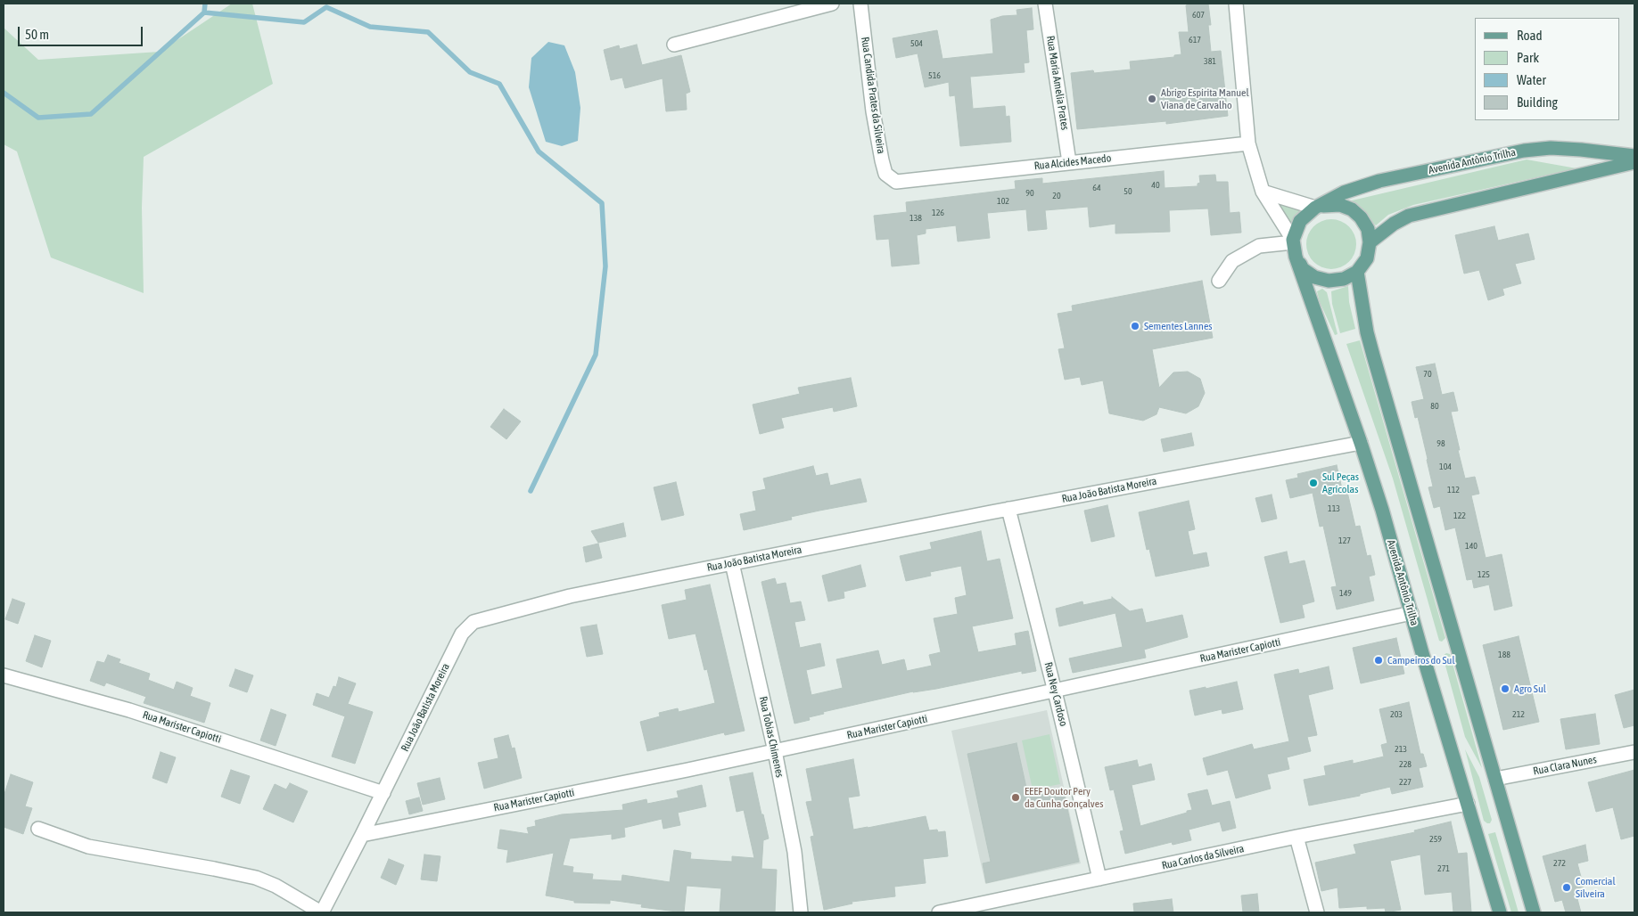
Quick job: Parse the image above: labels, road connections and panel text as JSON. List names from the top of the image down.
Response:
{
  "streets": {
    "main road": ["Avenida Antônio Trilha"],
    "street": [
      "Rua Maria Amelia Prates",
      "Rua Candida Prates da Silveira",
      "Rua Alcides Macedo",
      "Rua João Batista Moreira",
      "Rua Marister Capiotti",
      "Rua Ney Cardoso",
      "Rua Tobias Chimenes",
      "Rua Clara Nunes",
      "Rua Carlos da Silveira"
    ]
  },
  "crossings": [
    ["Rua Maria Amelia Prates", "Rua Alcides Macedo"],
    ["Rua Candida Prates da Silveira", "Rua Alcides Macedo"],
    ["Avenida Antônio Trilha", "Rua João Batista Moreira"],
    ["Avenida Antônio Trilha", "Rua Marister Capiotti"],
    ["Avenida Antônio Trilha", "Rua Carlos da Silveira"],
    ["Rua João Batista Moreira", "Rua Marister Capiotti"],
    ["Rua João Batista Moreira", "Rua Ney Cardoso"],
    ["Rua João Batista Moreira", "Rua Tobias Chimenes"],
    ["Rua Marister Capiotti", "Rua Ney Cardoso"],
    ["Rua Marister Capiotti", "Rua Tobias Chimenes"],
    ["Rua Ney Cardoso", "Rua Carlos da Silveira"]
  ],
  "places": [
    "Abrigo Espírita Manuel Viana de Carvalho",
    "Sementes Lannes",
    "Sul Peças Agrícolas",
    "Campeiros do Sul",
    "Agro Sul",
    "EEEF Doutor Pery da Cunha Gonçalves",
    "Comercial Silveira"
  ],
  "house_numbers": [
    "607",
    "617",
    "504",
    "381",
    "516",
    "40",
    "64",
    "50",
    "90",
    "20",
    "102",
    "126",
    "138",
    "70",
    "80",
    "98",
    "104",
    "112",
    "113",
    "122",
    "127",
    "140",
    "125",
    "149",
    "188",
    "203",
    "212",
    "213",
    "228",
    "227",
    "259",
    "272",
    "271"
  ],
  "legend": [
    "Road",
    "Park",
    "Water",
    "Building"
  ],
  "scale_bar": "50 m"
}
